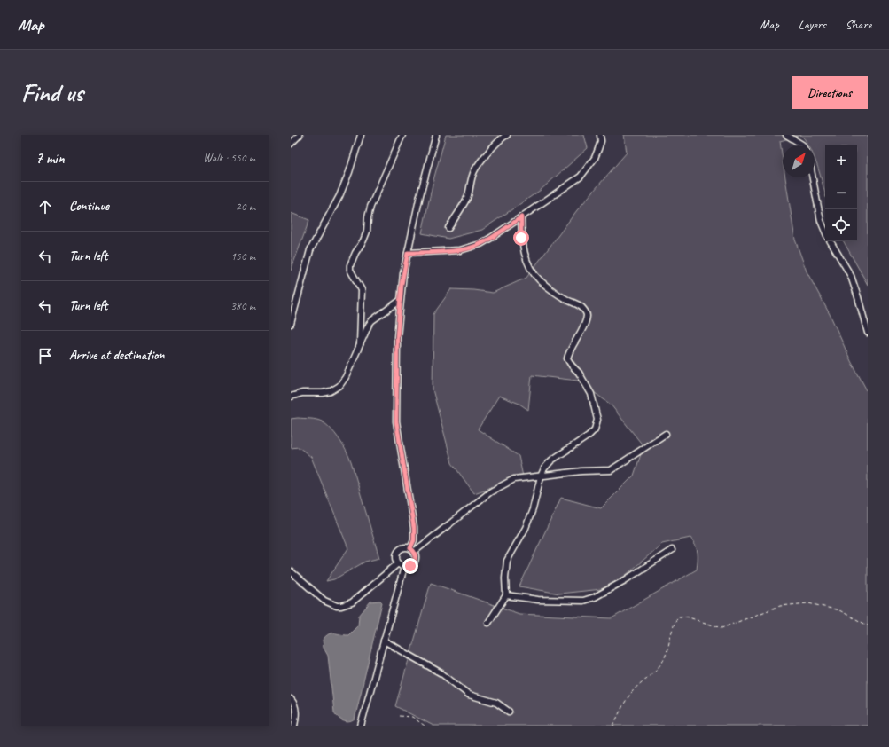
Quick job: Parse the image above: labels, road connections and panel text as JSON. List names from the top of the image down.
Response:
{
  "north": "top right",
  "page": {
    "header": "Map",
    "nav": ["Map", "Layers", "Share"],
    "buttons": "Directions",
    "title": "Find us",
    "heading": ["7 min", "Walk · 550 m"],
    "map_buttons": ["+", "−"],
    "list": [
      ["Continue", "20 m"],
      ["Turn left", "150 m"],
      ["Turn left", "380 m"],
      "Arrive at destination"
    ]
  }
}
